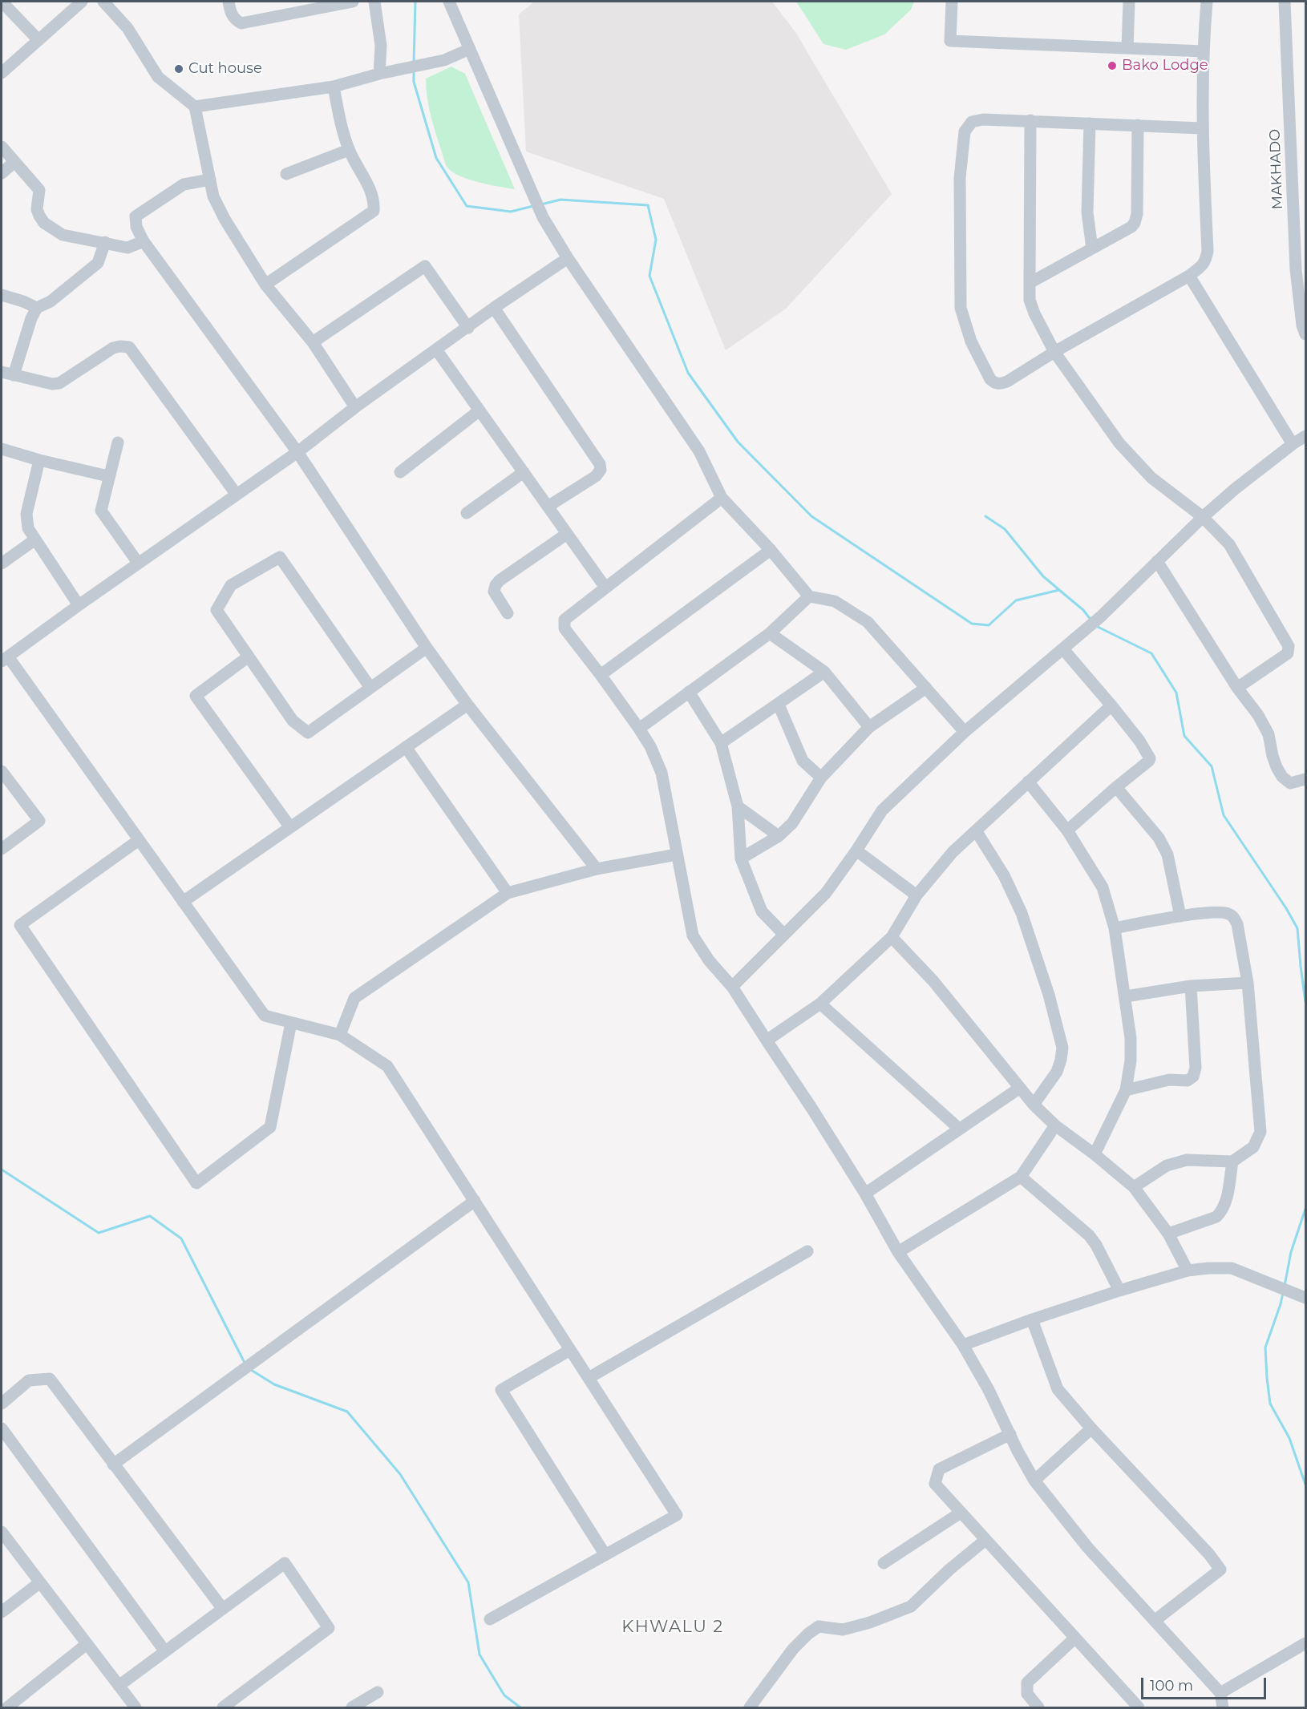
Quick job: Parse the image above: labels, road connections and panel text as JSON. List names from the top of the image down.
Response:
{
  "streets": {
    "street": ["MAKHADO"]
  },
  "districts": ["KHWALU 2"],
  "places": ["Bako Lodge", "Cut house"],
  "scale_bar": "100 m"
}
